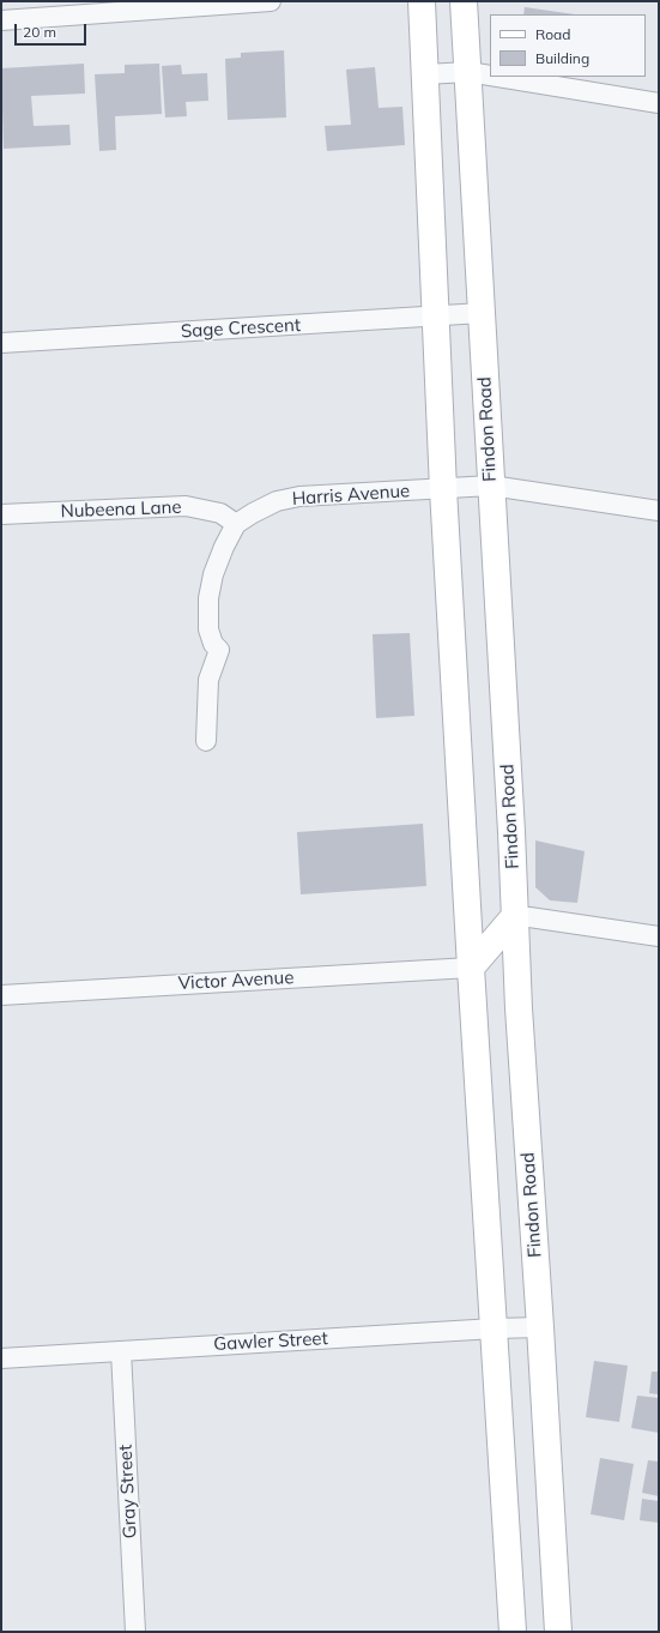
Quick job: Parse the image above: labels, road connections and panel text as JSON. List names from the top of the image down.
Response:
{
  "streets": {
    "main road": ["Findon Road"],
    "street": [
      "Sage Crescent",
      "Harris Avenue",
      "Nubeena Lane",
      "Victor Avenue",
      "Gawler Street",
      "Gray Street"
    ]
  },
  "crossings": [
    ["Sage Crescent", "Findon Road"],
    ["Findon Road", "Harris Avenue"],
    ["Findon Road", "Gawler Street"],
    ["Harris Avenue", "Nubeena Lane"],
    ["Gawler Street", "Gray Street"]
  ],
  "legend": ["Road", "Building"],
  "scale_bar": "20 m"
}
